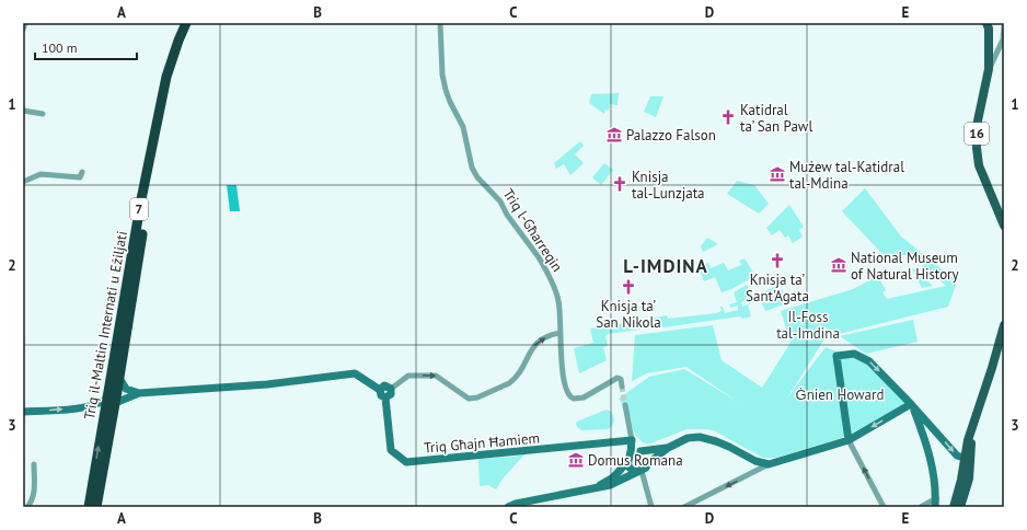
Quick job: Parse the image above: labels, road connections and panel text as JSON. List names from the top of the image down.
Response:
{
  "streets": {
    "highway": ["7", "Triq il-Maltin Internati u Eżiljati"],
    "main road": ["16"],
    "street": ["Triq l-Għarreqin", "Triq Għajn Ħamiem"]
  },
  "districts": ["L-IMDINA"],
  "parks": ["Il-Foss tal-Imdina", "Ġnien Howard"],
  "places": {
    "church": [
      "Katidral ta’ San Pawl",
      "Knisja tal-Lunzjata",
      "Knisja ta’ Sant'Agata",
      "Knisja ta’ San Nikola"
    ],
    "museum": [
      "Palazzo Falson",
      "Mużew tal-Katidral tal-Mdina",
      "National Museum of Natural History",
      "Domus Romana"
    ]
  },
  "scale_bar": "100 m",
  "grid": {
    "columns": [
      "A",
      "B",
      "C",
      "D",
      "E"
    ],
    "rows": ["1", "2", "3"]
  }
}
